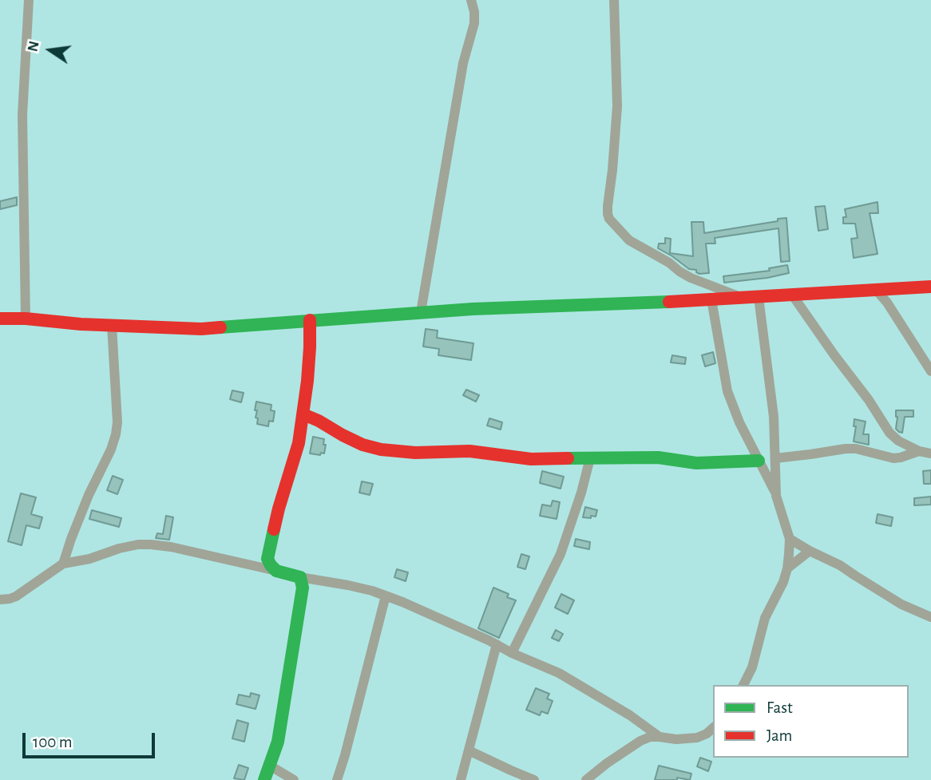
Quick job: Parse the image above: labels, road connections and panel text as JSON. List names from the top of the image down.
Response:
{
  "legend": ["Fast", "Jam"],
  "scale_bar": "100 m",
  "north": "left"
}
